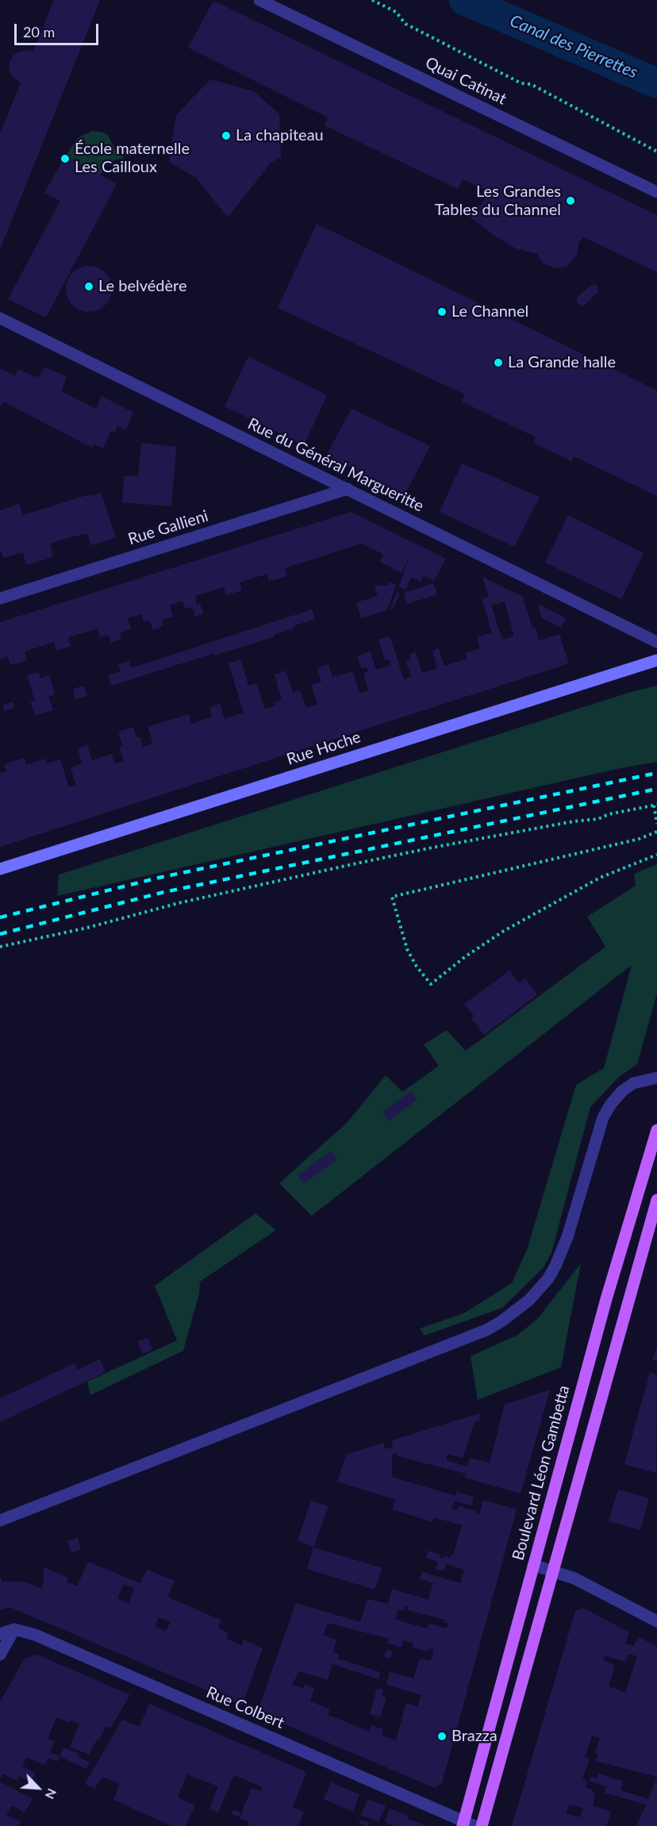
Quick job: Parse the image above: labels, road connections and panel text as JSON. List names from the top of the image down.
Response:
{
  "streets": {
    "main road": ["Boulevard Léon Gambetta"],
    "street": [
      "Quai Catinat",
      "Rue du Général Margueritte",
      "Rue Gallieni",
      "Rue Hoche",
      "Rue Colbert"
    ]
  },
  "crossings": [
    ["Rue du Général Margueritte", "Rue Gallieni"],
    ["Boulevard Léon Gambetta", "Rue Colbert"]
  ],
  "water": ["Canal des Pierrettes"],
  "places": [
    "La chapiteau",
    "École maternelle Les Cailloux",
    "Les Grandes Tables du Channel",
    "Le belvédère",
    "Le Channel",
    "La Grande halle",
    "Brazza"
  ],
  "scale_bar": "20 m",
  "north": "bottom right"
}
